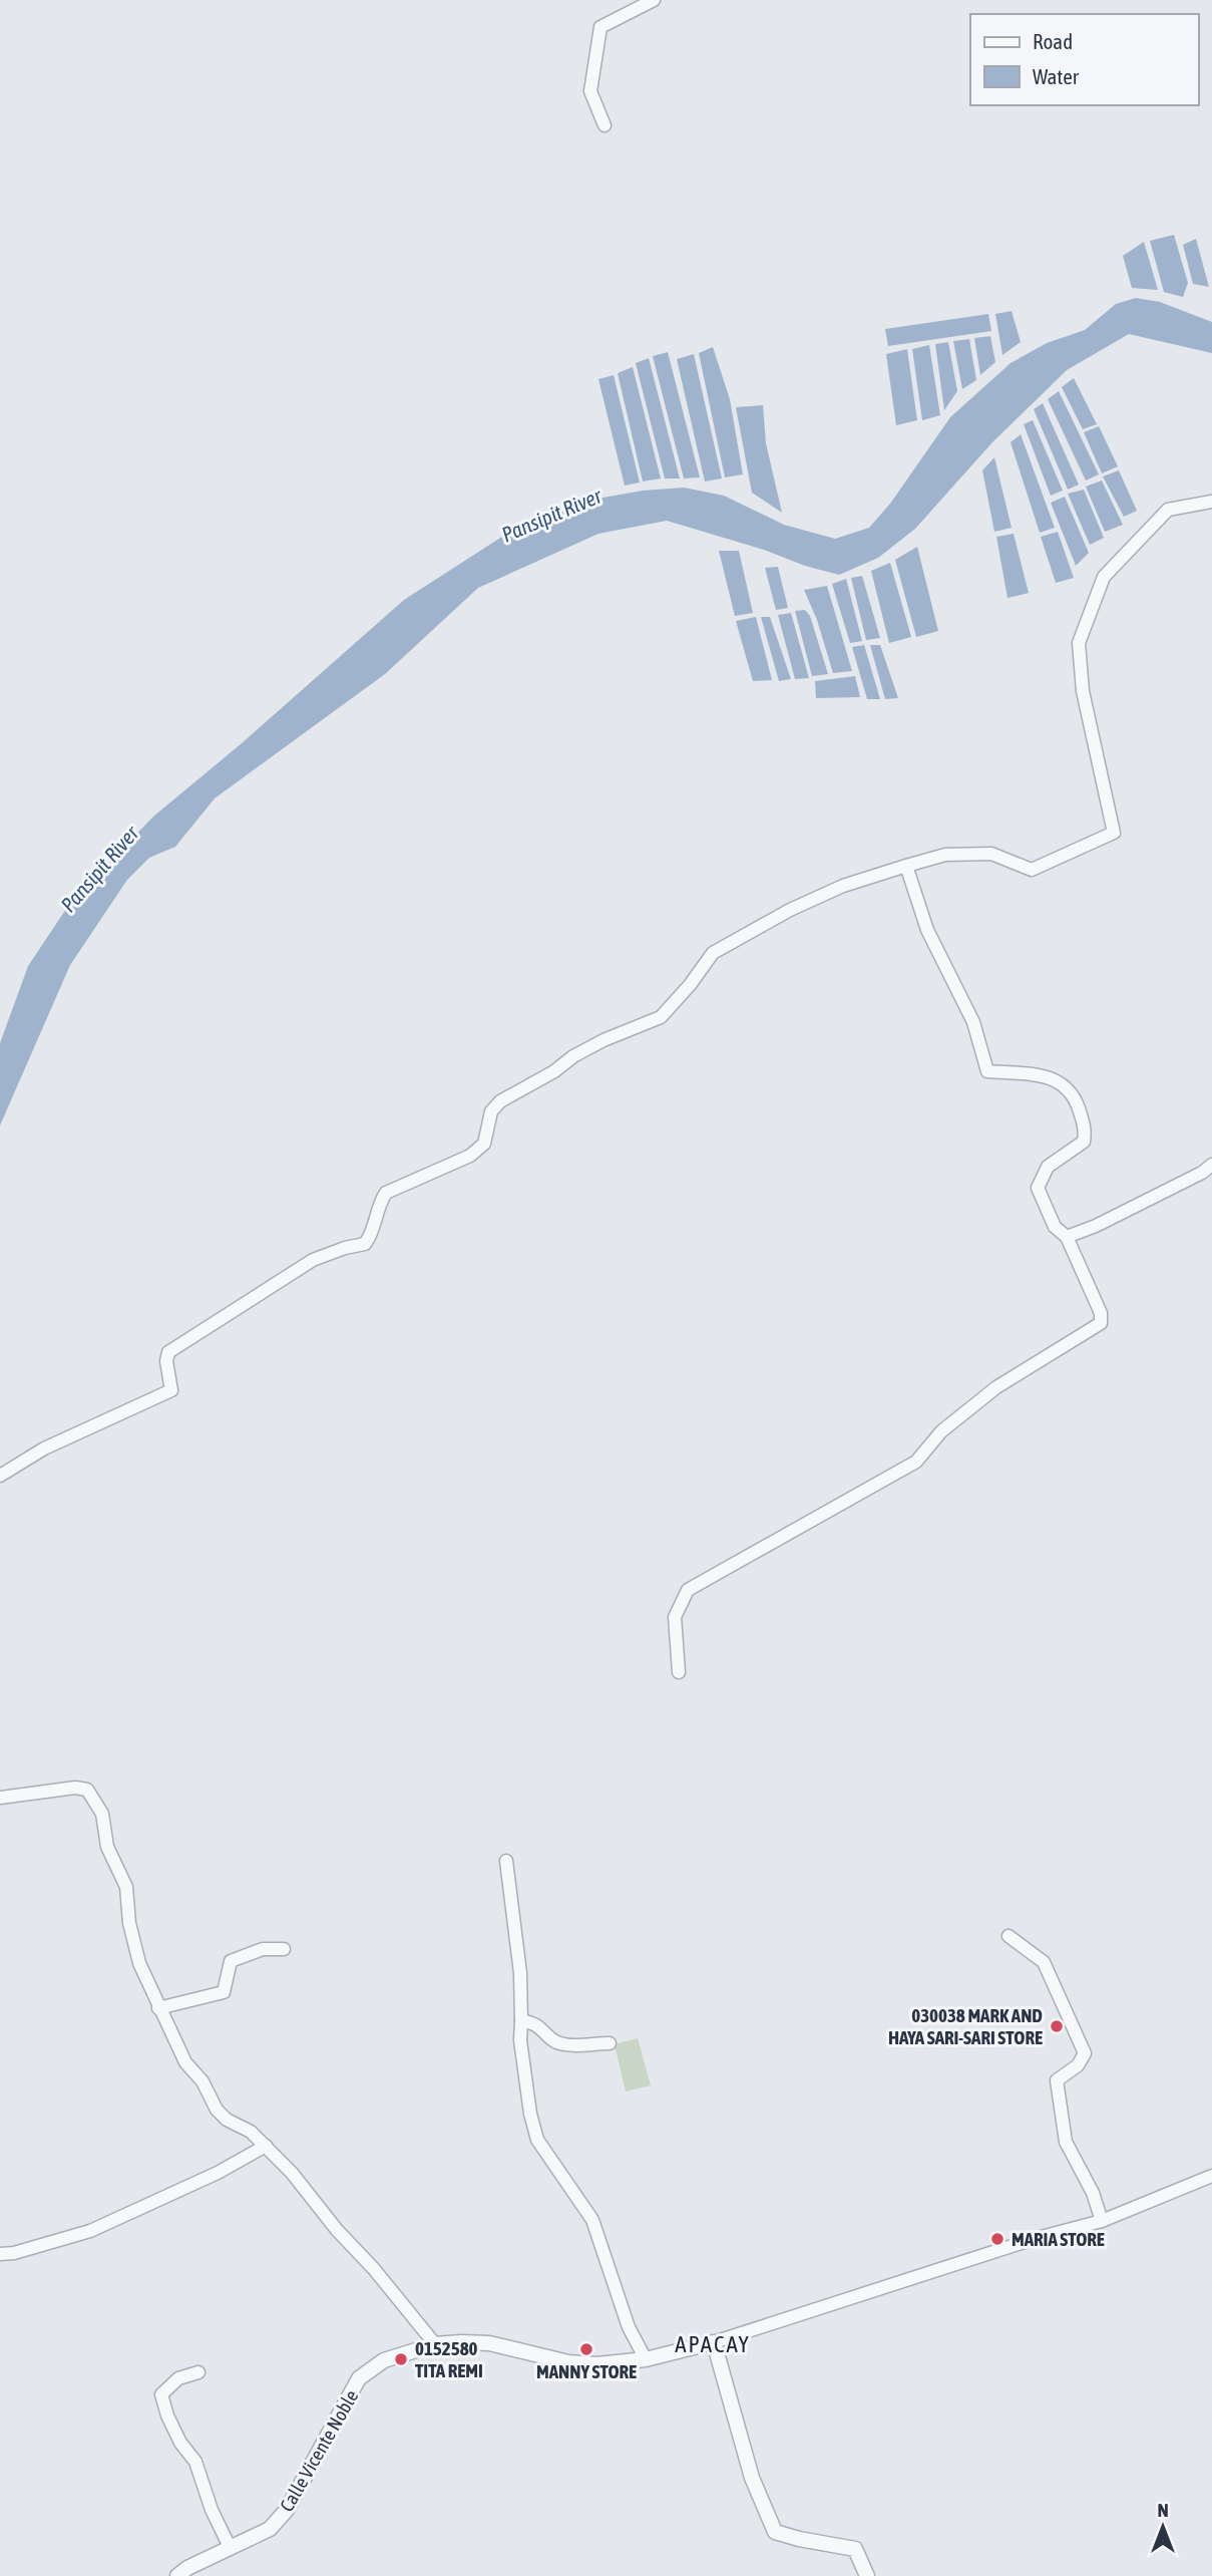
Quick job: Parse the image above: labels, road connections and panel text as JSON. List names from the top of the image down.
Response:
{
  "streets": {
    "street": ["Calle Vicente Noble"]
  },
  "districts": ["APACAY"],
  "water": ["Pansipit River"],
  "places": [
    "030038 MARK AND HAYA SARI-SARI STORE",
    "MARIA STORE",
    "MANNY STORE",
    "0152580 TITA REMI"
  ],
  "legend": ["Road", "Water"],
  "north": "top"
}
